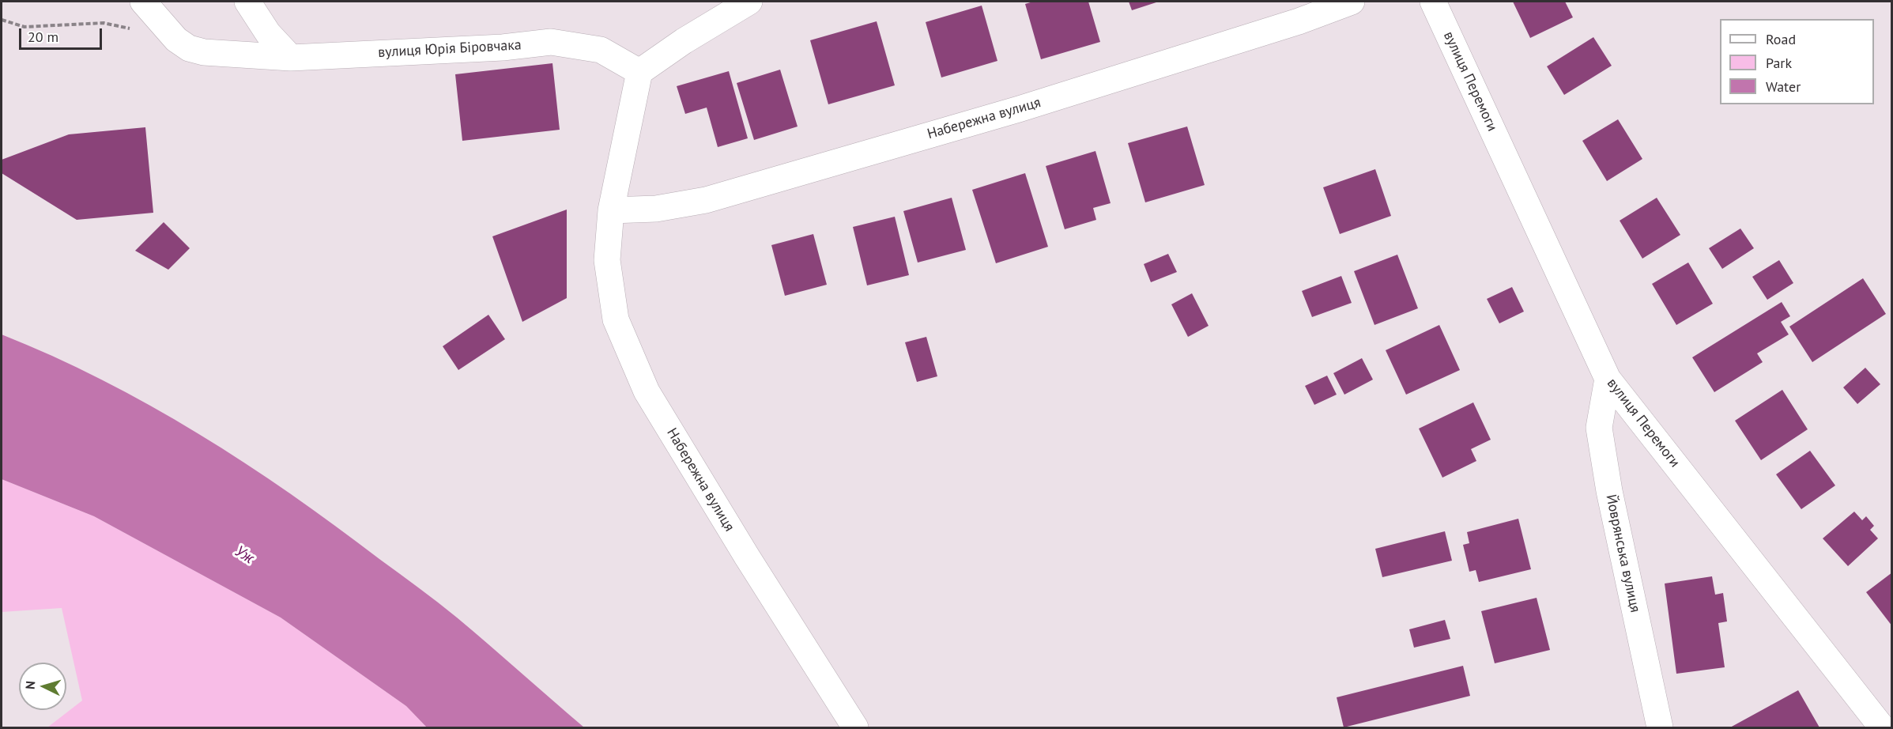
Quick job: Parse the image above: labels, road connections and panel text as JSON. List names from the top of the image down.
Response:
{
  "streets": {
    "street": [
      "вулиця Юрія Біровчака",
      "вулиця Перемоги",
      "Набережна вулиця",
      "Йоврянська вулиця"
    ]
  },
  "crossings": [
    ["вулиця Юрія Біровчака", "Набережна вулиця"],
    ["вулиця Перемоги", "Йоврянська вулиця"]
  ],
  "water": ["Уж"],
  "legend": ["Road", "Park", "Water"],
  "scale_bar": "20 m",
  "north": "left"
}
